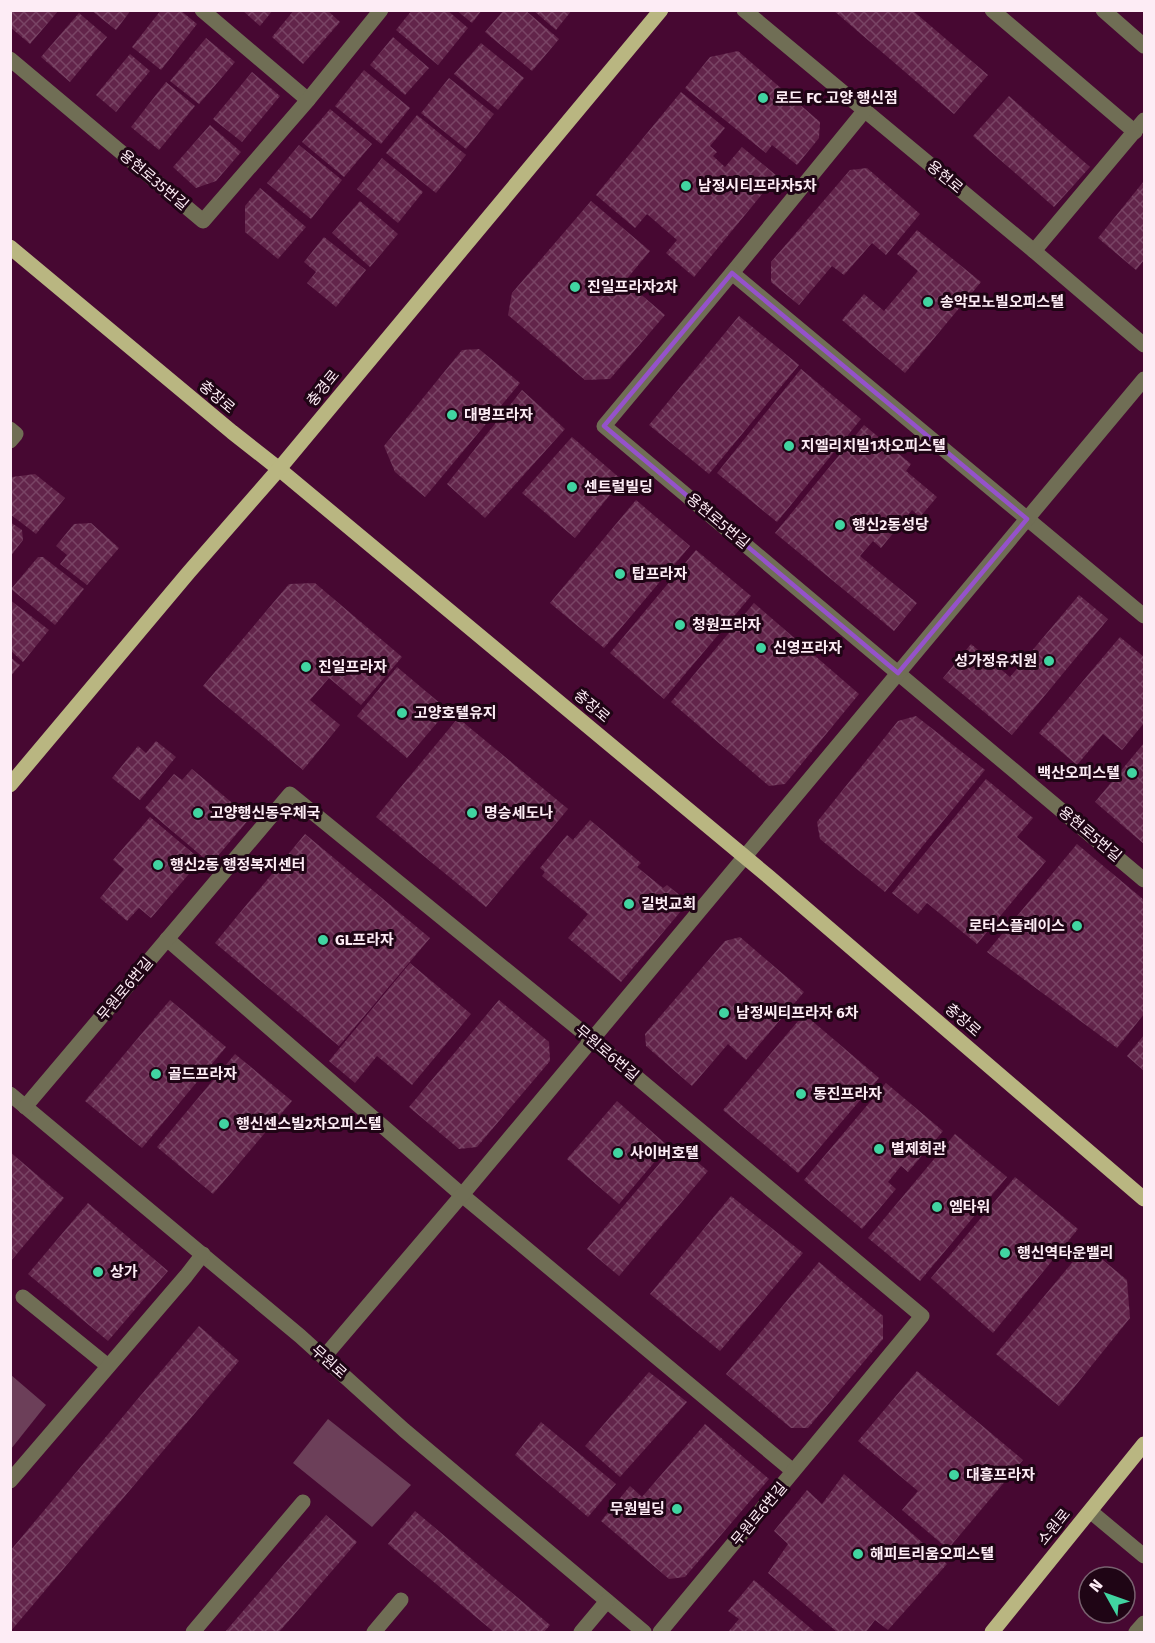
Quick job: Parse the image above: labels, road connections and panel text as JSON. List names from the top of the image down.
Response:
{
  "streets": {
    "main road": ["충경로", "충장로", "소원로"],
    "street": [
      "용현로",
      "용현로35번길",
      "용현로5번길",
      "무원로6번길",
      "무원로"
    ]
  },
  "crossings": [
    ["용현로", "용현로5번길"],
    ["충경로", "충장로"],
    ["무원로6번길", "무원로"]
  ],
  "places": [
    "로드 FC 고양 행신점",
    "남정시티프라자5차",
    "진일프라자2차",
    "송악모노빌오피스텔",
    "대명프라자",
    "지엘리치빌1차오피스텔",
    "센트럴빌딩",
    "행신2동성당",
    "탑프라자",
    "청원프라자",
    "신영프라자",
    "성가정유치원",
    "진일프라자",
    "고양호텔유지",
    "백산오피스텔",
    "고양행신동우체국",
    "명승세도나",
    "행신2동 행정복지센터",
    "길벗교회",
    "로터스플레이스",
    "GL프라자",
    "남정씨티프라자 6차",
    "골드프라자",
    "동진프라자",
    "행신센스빌2차오피스텔",
    "별제회관",
    "사이버호텔",
    "엠타워",
    "행신역타운밸리",
    "상가",
    "대흥프라자",
    "무원빌딩",
    "해피트리움오피스텔"
  ],
  "north": "top left"
}
